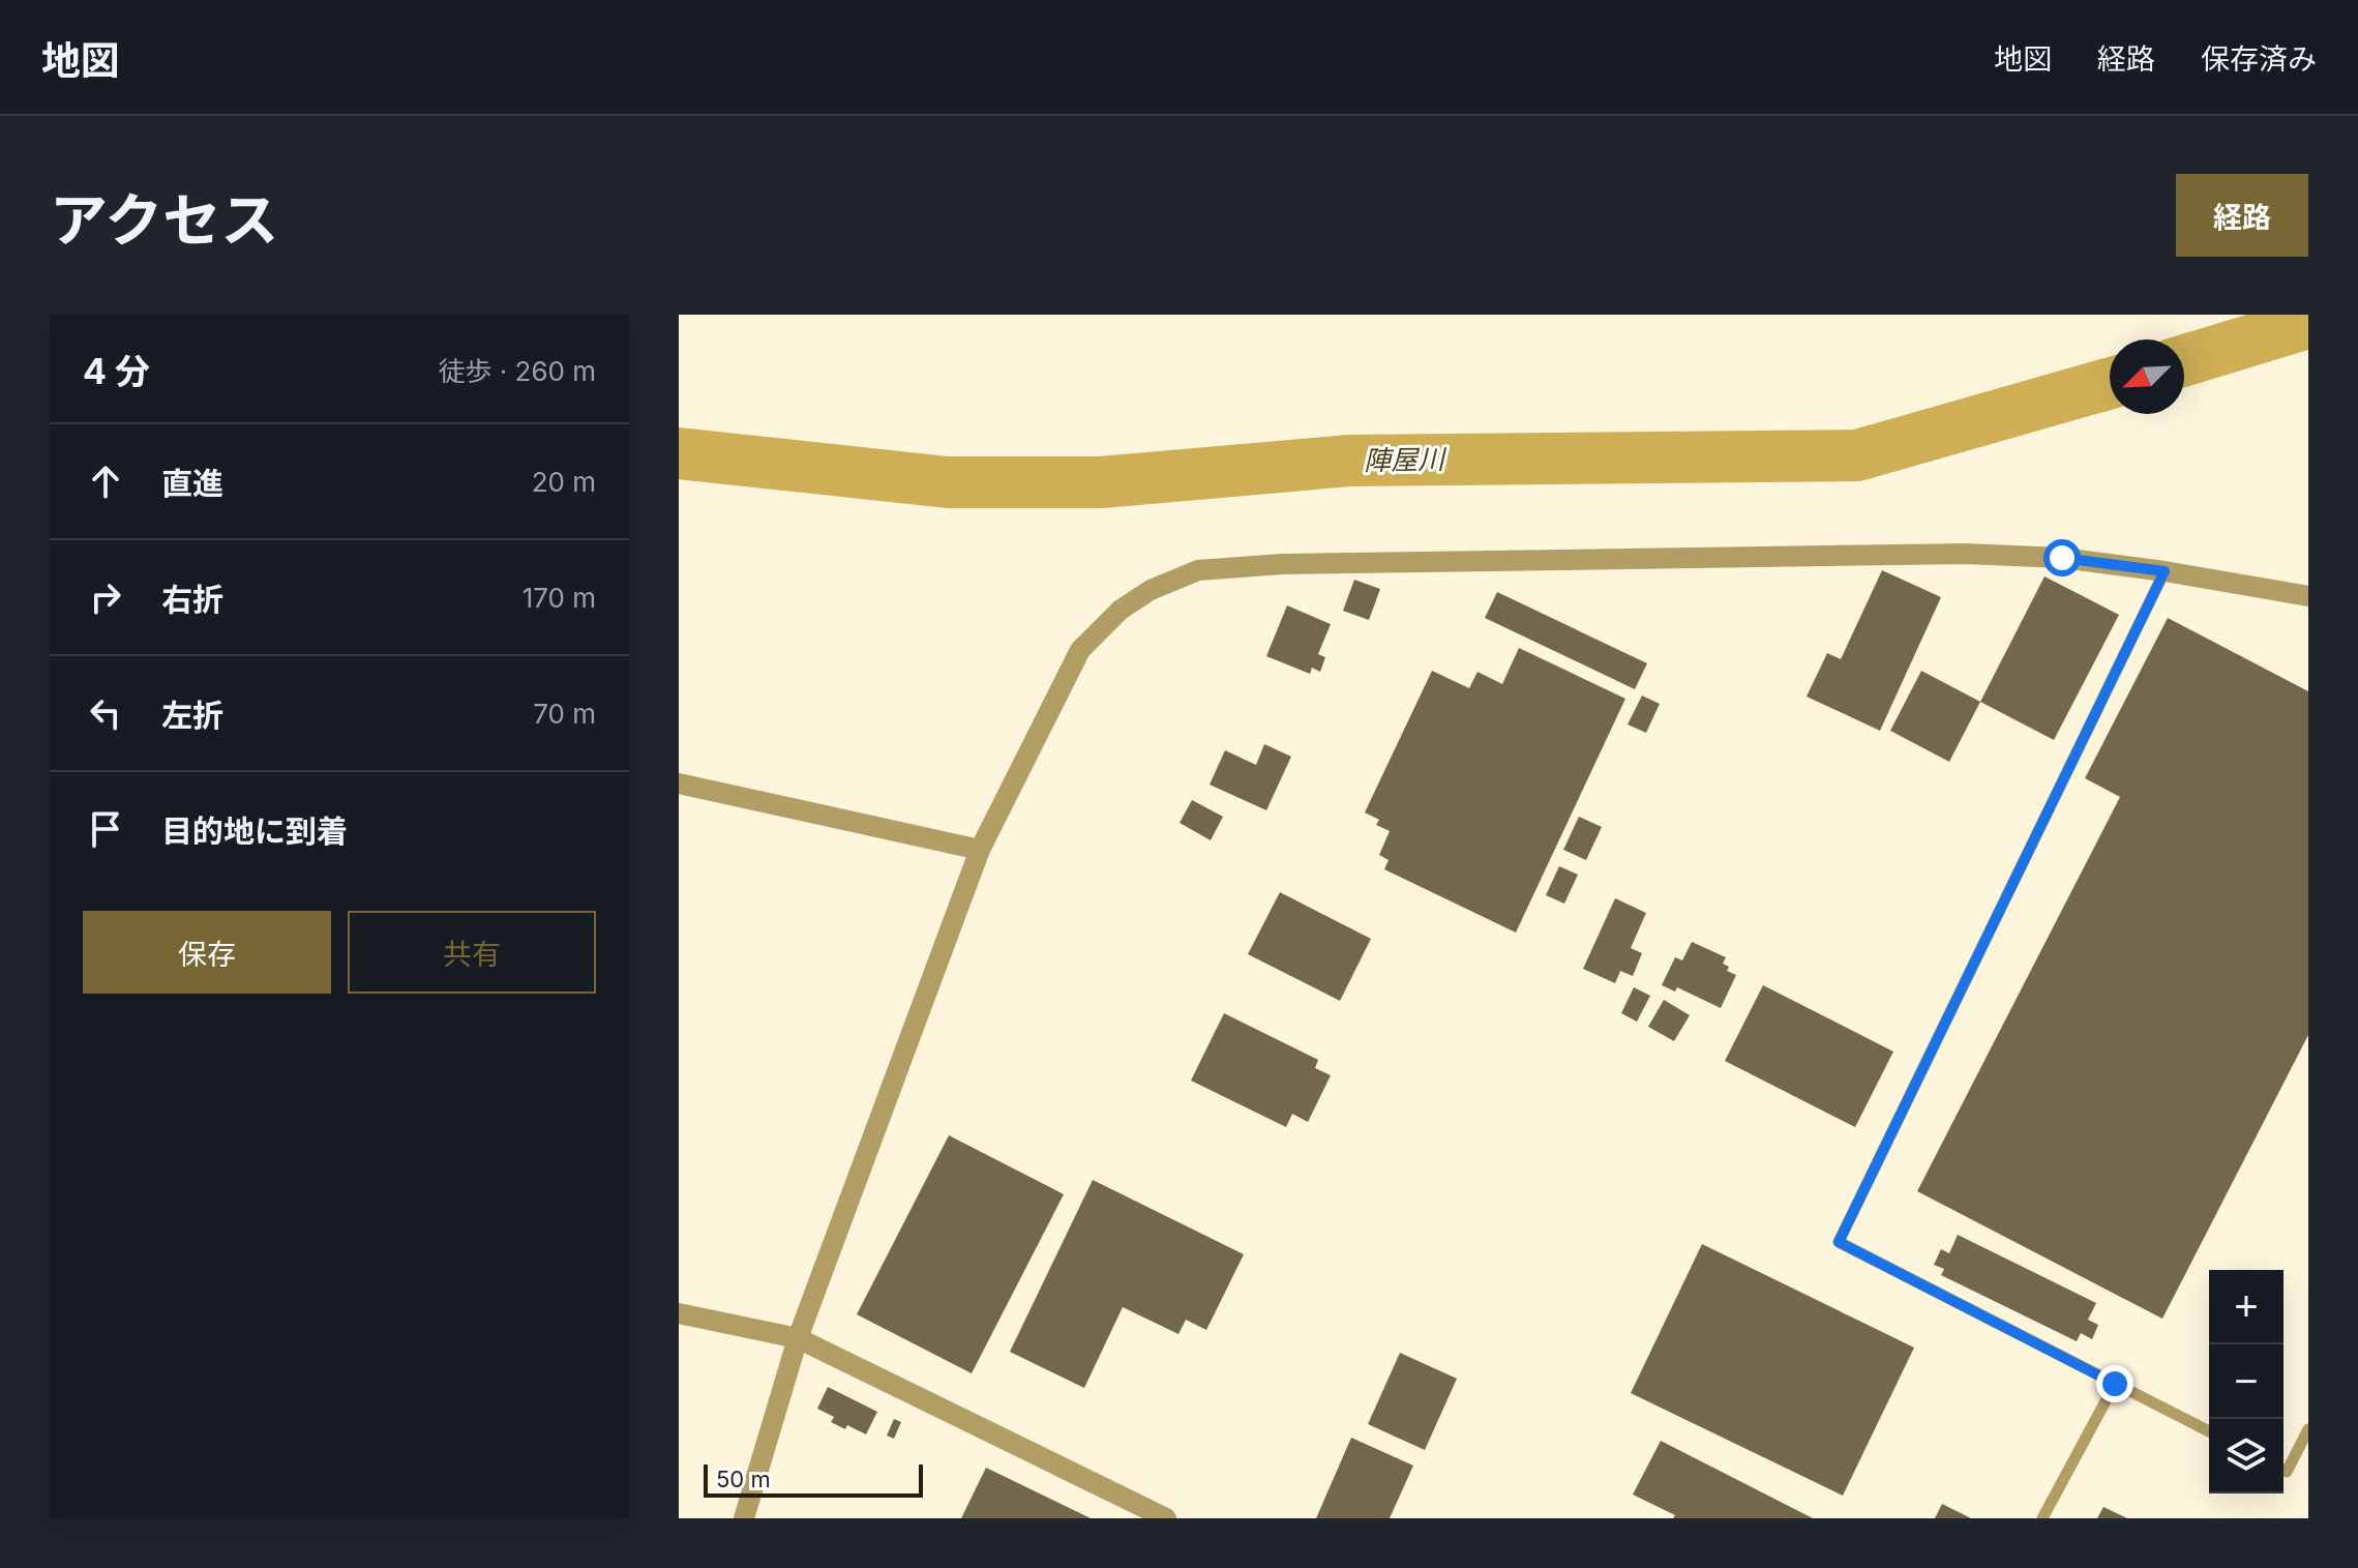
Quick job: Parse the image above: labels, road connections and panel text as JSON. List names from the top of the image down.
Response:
{
  "water": ["陣屋川"],
  "scale_bar": "50 m",
  "north": "bottom left",
  "page": {
    "header": "地図",
    "nav": ["地図", "経路", "保存済み"],
    "title": "アクセス",
    "buttons": [
      "経路",
      ["保存", "共有"]
    ],
    "heading": ["4 分", "徒歩 · 260 m"],
    "list": [
      ["直進", "20 m"],
      ["右折", "170 m"],
      ["左折", "70 m"],
      "目的地に到着"
    ],
    "map_buttons": ["+", "−"],
    "scale": "50 m"
  }
}
